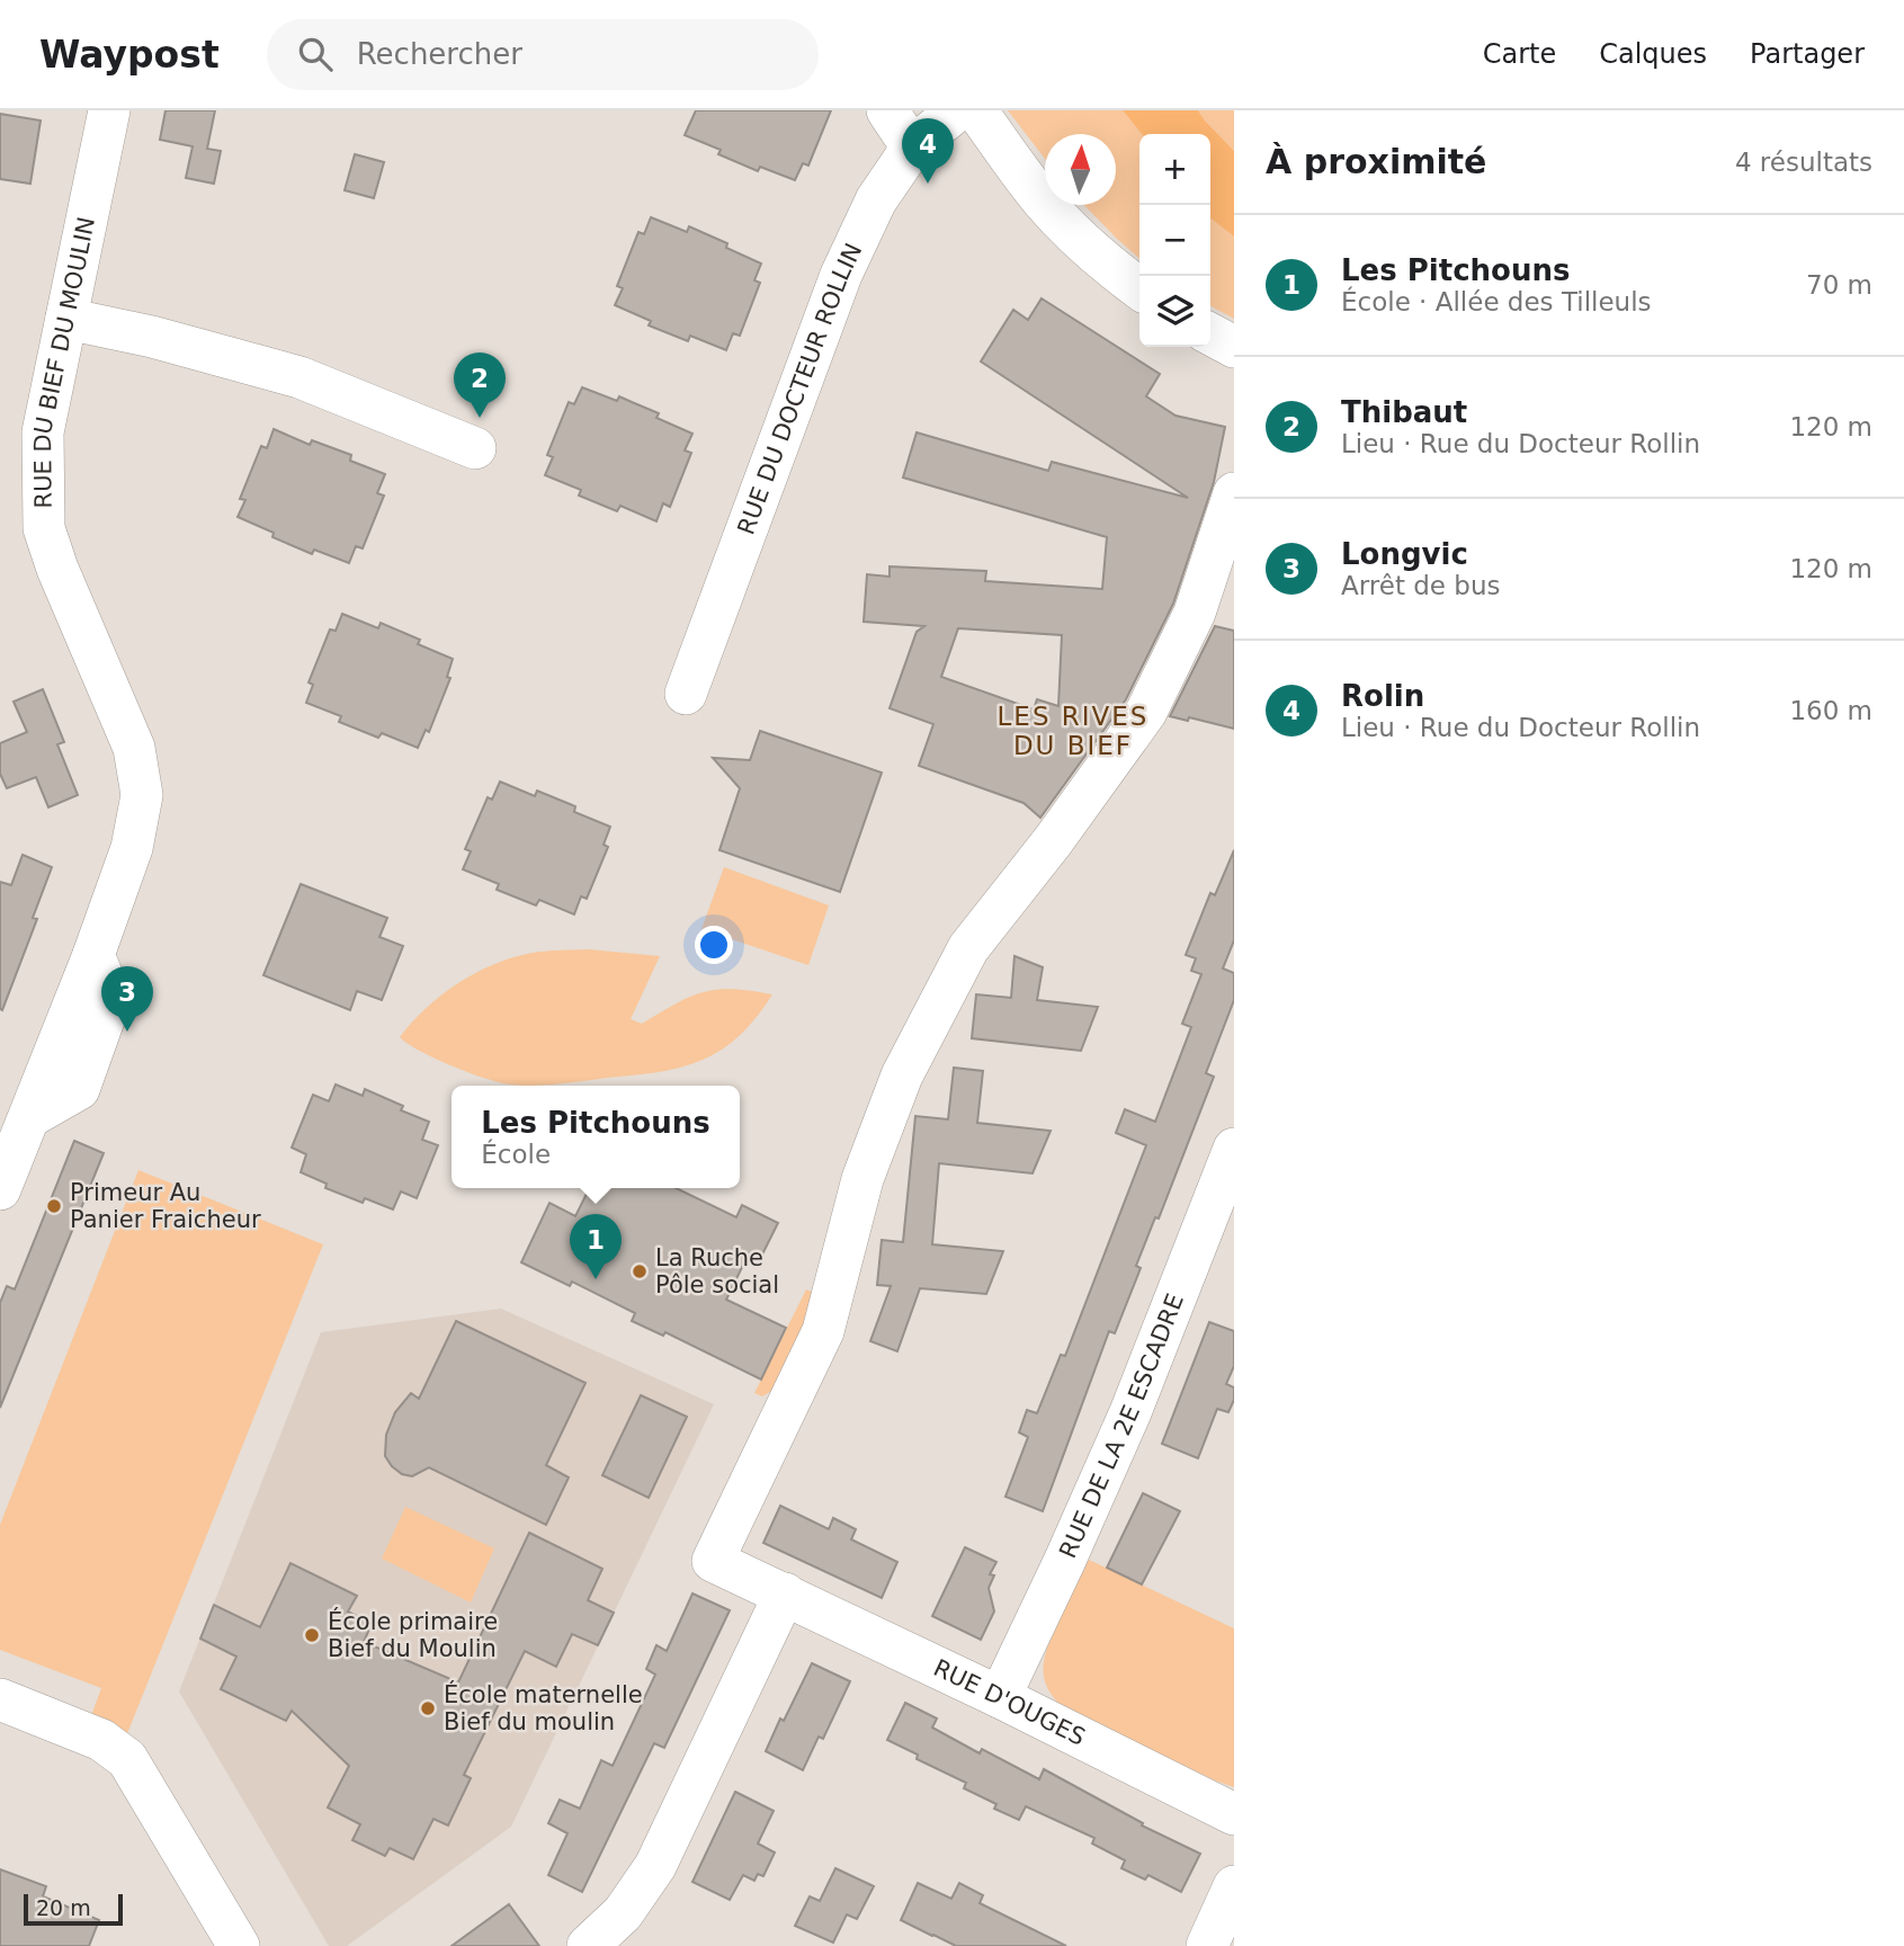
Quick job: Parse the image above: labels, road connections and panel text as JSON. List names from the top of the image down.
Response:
{
  "streets": {
    "street": [
      "RUE DU BIEF DU MOULIN",
      "RUE DU DOCTEUR ROLLIN",
      "RUE DE LA 2E ESCADRE",
      "RUE D'OUGES"
    ]
  },
  "crossings": [
    ["RUE DE LA 2E ESCADRE", "RUE D'OUGES"]
  ],
  "districts": ["LES RIVES DU BIEF"],
  "places": [
    "Primeur Au Panier Fraicheur",
    "La Ruche Pôle social",
    "École primaire Bief du Moulin",
    "École maternelle Bief du moulin"
  ],
  "scale_bar": "20 m",
  "north": "top",
  "page": {
    "header": "Waypost",
    "search": "Rechercher",
    "nav": ["Carte", "Calques", "Partager"],
    "heading": ["À proximité", "4 résultats"],
    "pins": [
      "4",
      "2",
      "3",
      "1"
    ],
    "map_buttons": ["+", "−"],
    "list": [
      {
        "mark": "1",
        "name": "Les Pitchouns",
        "note": "École · Allée des Tilleuls",
        "value": "70 m"
      },
      {
        "mark": "2",
        "name": "Thibaut",
        "note": "Lieu · Rue du Docteur Rollin",
        "value": "120 m"
      },
      {
        "mark": "3",
        "name": "Longvic",
        "note": "Arrêt de bus",
        "value": "120 m"
      },
      {
        "mark": "4",
        "name": "Rolin",
        "note": "Lieu · Rue du Docteur Rollin",
        "value": "160 m"
      }
    ],
    "popup": ["Les Pitchouns", "École"],
    "scale": "20 m"
  }
}
